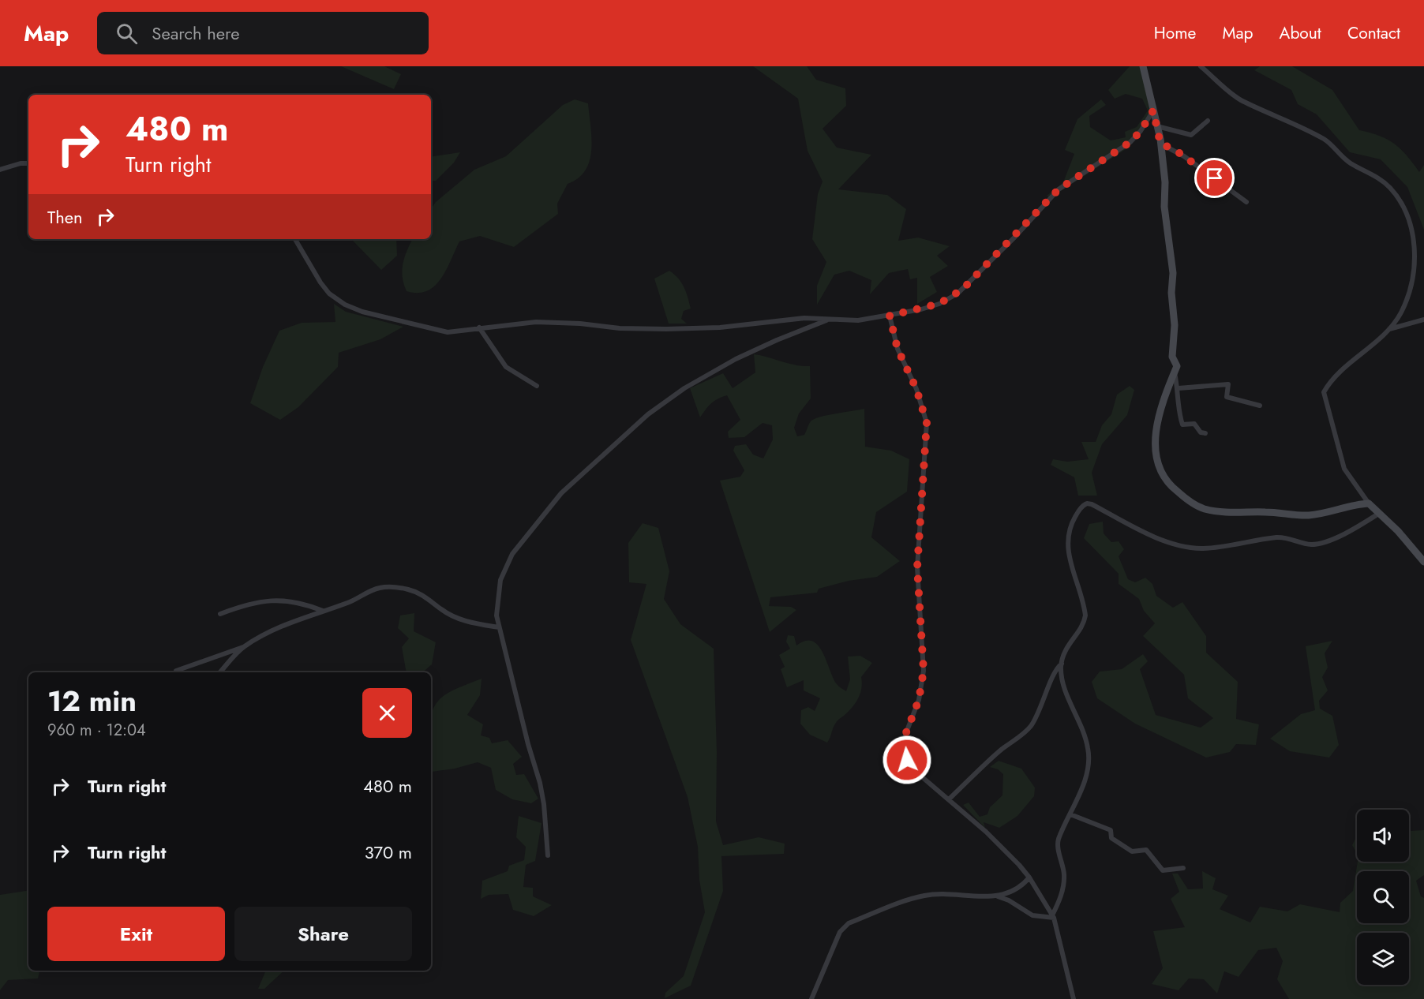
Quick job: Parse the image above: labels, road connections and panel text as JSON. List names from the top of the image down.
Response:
{
  "page": {
    "header": "Map",
    "search": "Search here",
    "nav": [
      "Home",
      "Map",
      "About",
      "Contact"
    ],
    "turn": ["480 m", "Turn right"],
    "then": "Then",
    "heading": ["12 min", "960 m · 12:04"],
    "list": [
      {
        "name": "Turn right",
        "value": "480 m"
      },
      {
        "name": "Turn right",
        "value": "370 m"
      }
    ],
    "buttons": ["Exit", "Share"]
  }
}
